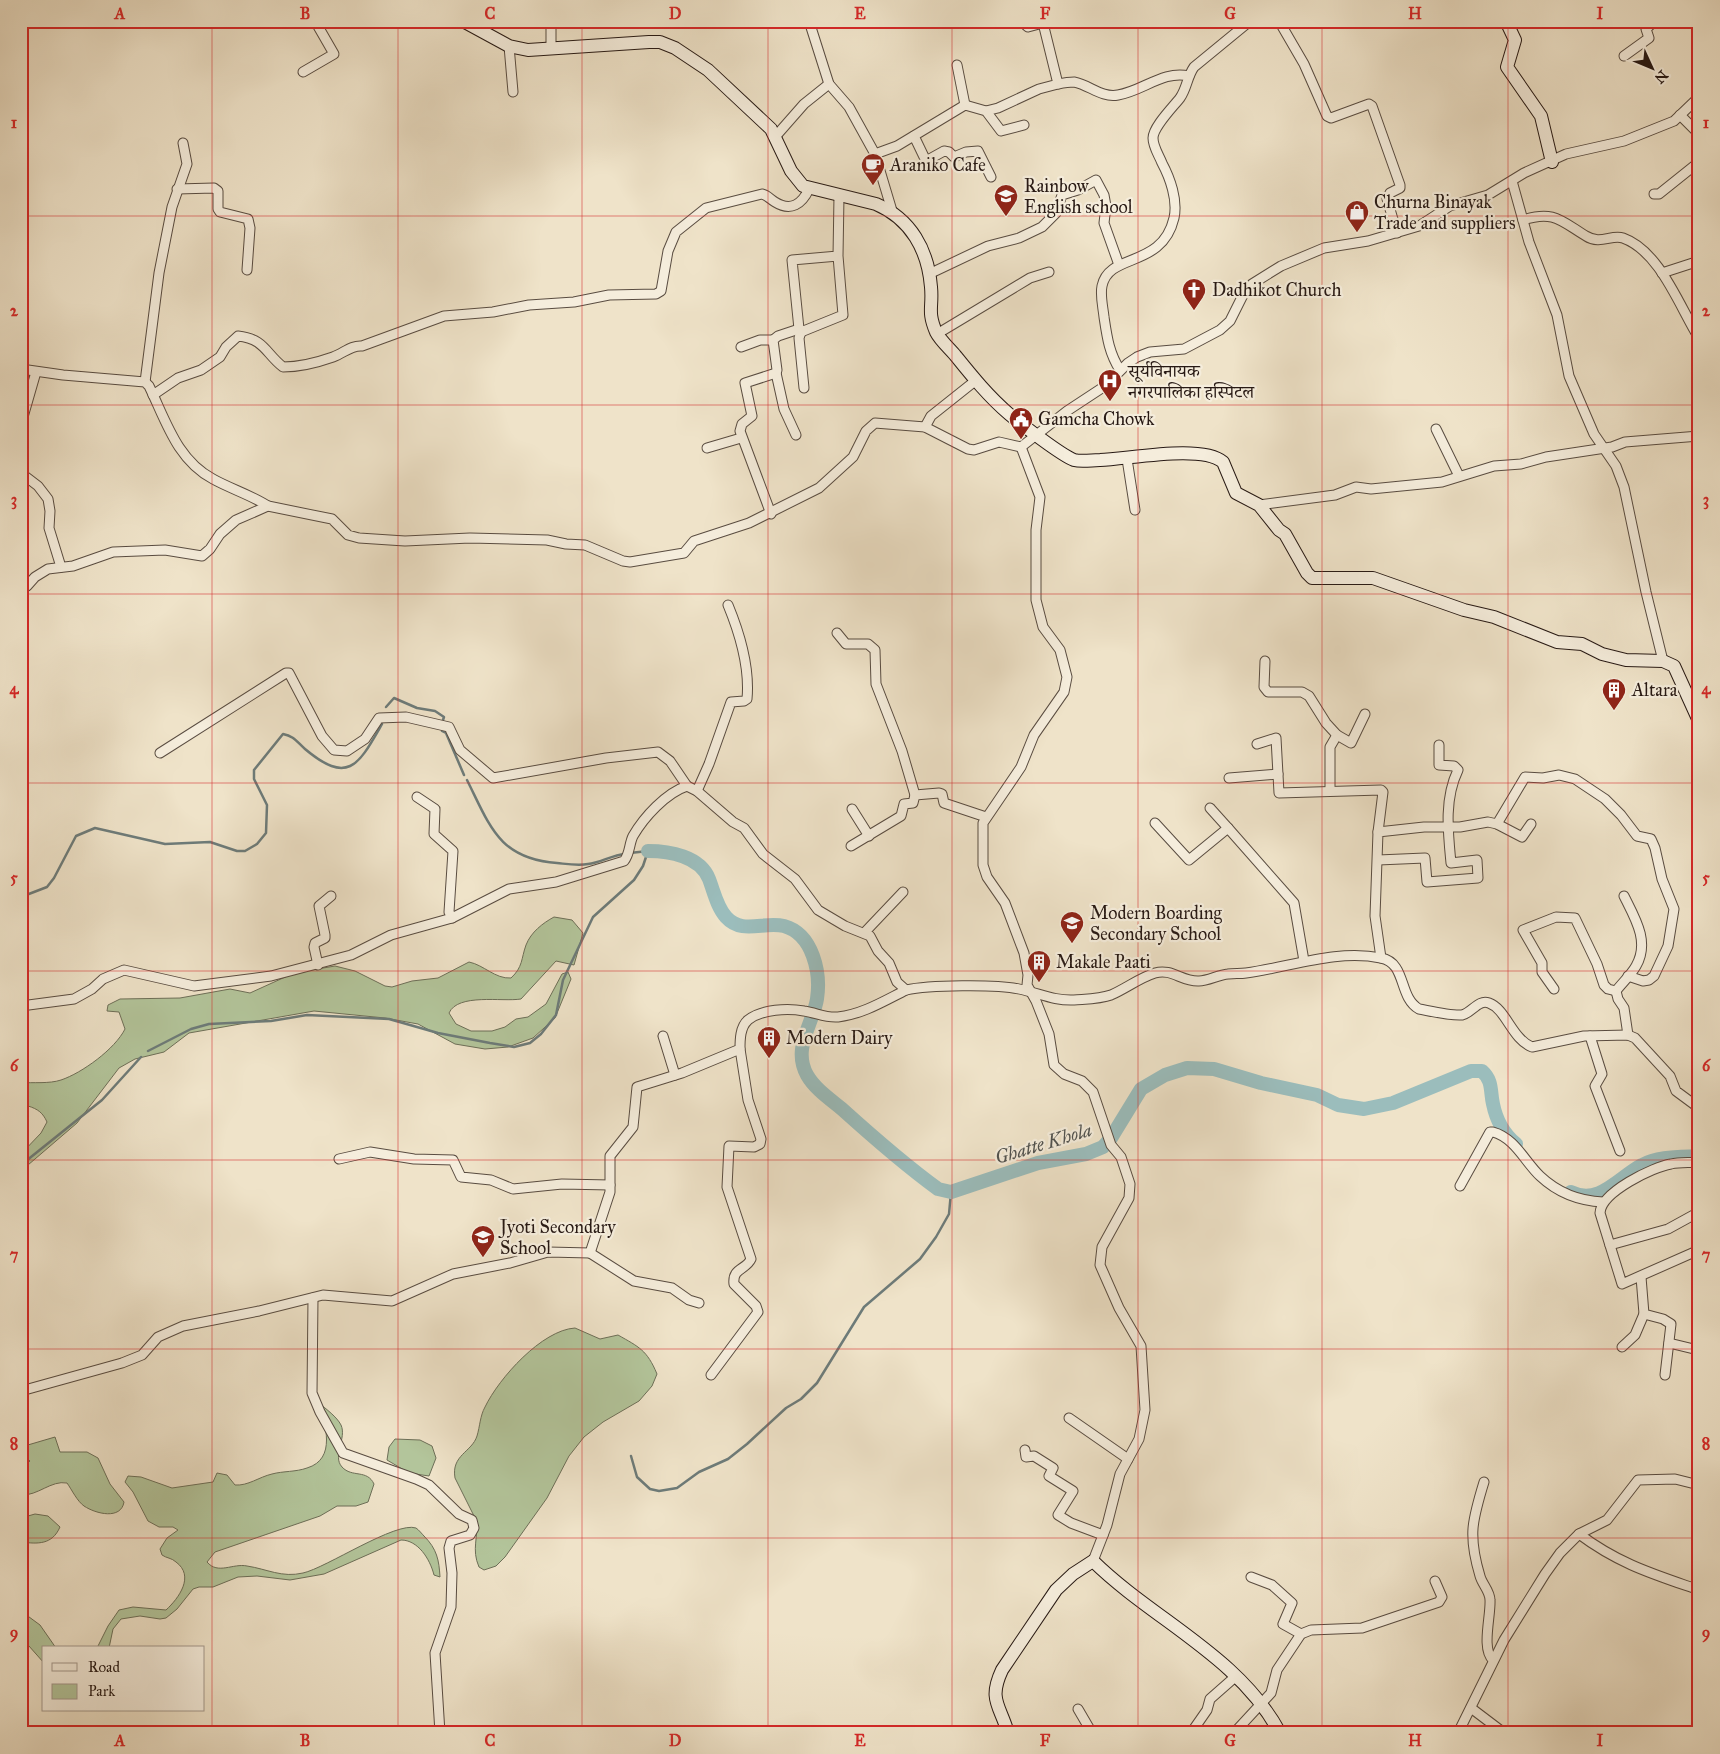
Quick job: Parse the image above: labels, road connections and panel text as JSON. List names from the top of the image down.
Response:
{
  "water": ["Ghatte Khola"],
  "places": {
    "cafe": ["Araniko Cafe"],
    "school or university": ["Rainbow English school", "Modern Boarding Secondary School", "Jyoti Secondary School"],
    "shop": ["Churna Binayak Trade and suppliers"],
    "church": ["Dadhikot Church"],
    "hospital": ["सूर्यविनायक नगरपालिका हस्पिटल"],
    "public building": ["Gamcha Chowk"],
    "building": ["Altara", "Makale Paati", "Modern Dairy"]
  },
  "legend": ["Road", "Park"],
  "north": "bottom right",
  "grid": {
    "columns": [
      "A",
      "B",
      "C",
      "D",
      "E",
      "F",
      "G",
      "H",
      "I"
    ],
    "rows": [
      "1",
      "2",
      "3",
      "4",
      "5",
      "6",
      "7",
      "8",
      "9"
    ]
  }
}
